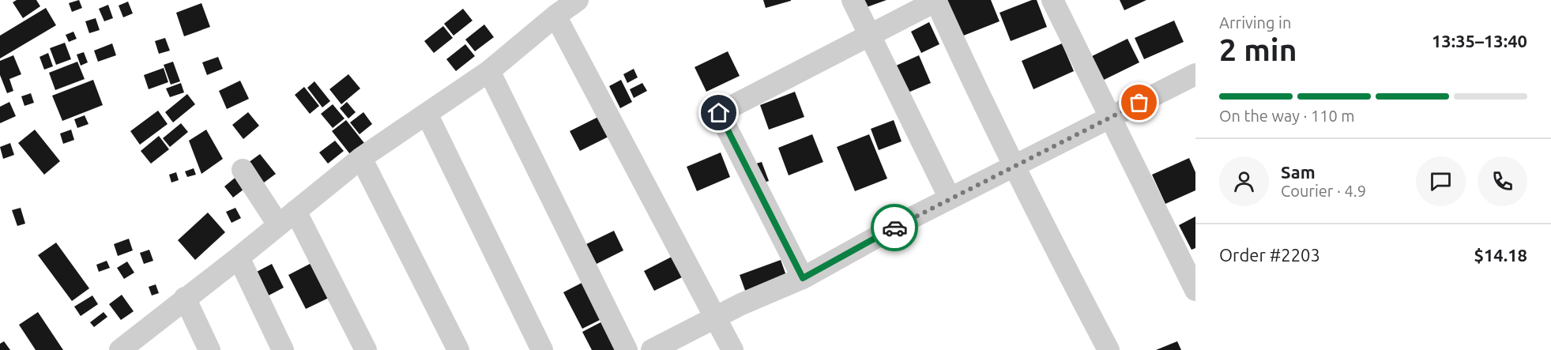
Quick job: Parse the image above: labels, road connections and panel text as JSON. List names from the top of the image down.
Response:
{
  "page": {
    "heading": ["2 min", "Arriving in", "13:35–13:40"],
    "panel": [
      "Sam",
      "Courier · 4.9",
      "Order #2203",
      "$14.18"
    ],
    "bar": "On the way · 110 m"
  }
}
